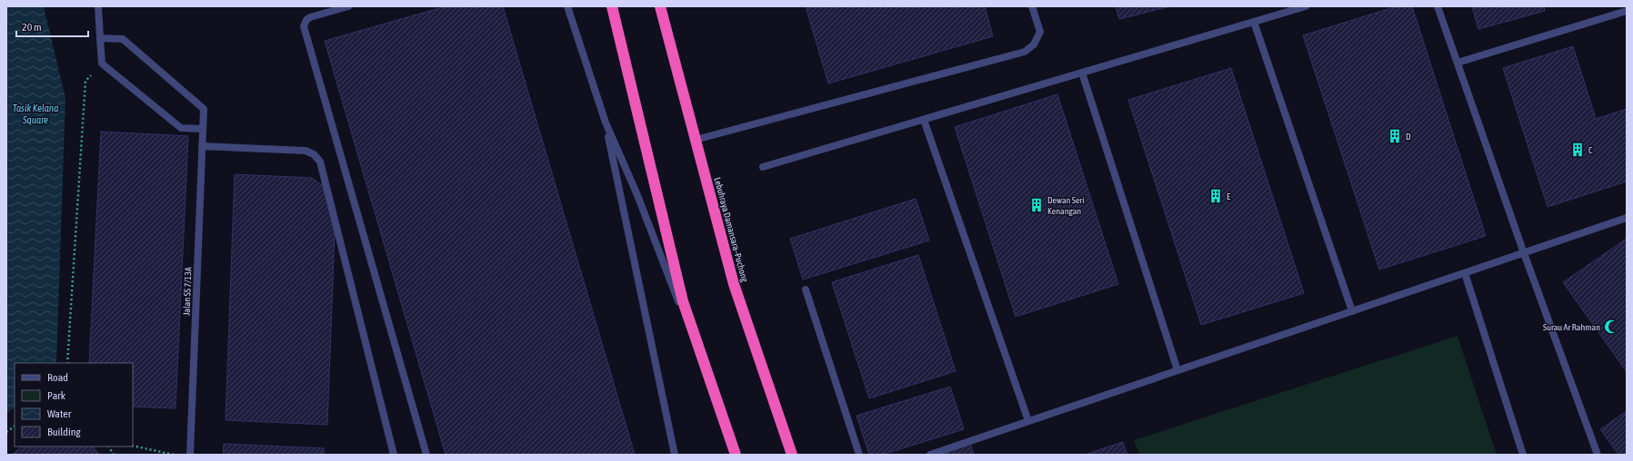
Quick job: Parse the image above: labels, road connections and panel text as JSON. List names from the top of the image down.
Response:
{
  "streets": {
    "highway": ["Lebuhraya Damansara–Puchong"],
    "street": ["Jalan SS 7/13A"]
  },
  "water": ["Tasik Kelana Square"],
  "places": {
    "building": [
      "D",
      "C",
      "E",
      "Dewan Seri Kenangan"
    ],
    "mosque": ["Surau Ar Rahman"]
  },
  "legend": [
    "Road",
    "Park",
    "Water",
    "Building"
  ],
  "scale_bar": "20 m"
}
